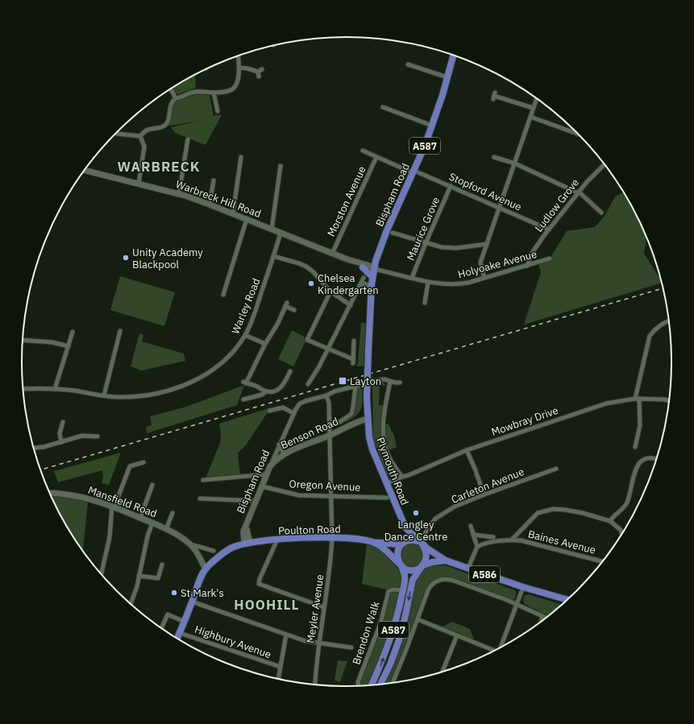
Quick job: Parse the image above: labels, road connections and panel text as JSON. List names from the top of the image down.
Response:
{
  "streets": {
    "main road": [
      "A587",
      "Bispham Road",
      "Warbreck Hill Road",
      "Benson Road",
      "Plymouth Road",
      "Mansfield Road",
      "Poulton Road",
      "A586"
    ],
    "street": [
      "Stopford Avenue",
      "Morston Avenue",
      "Ludlow Grove",
      "Maurice Grove",
      "Holyoake Avenue",
      "Warley Road",
      "Mowbray Drive",
      "Oregon Avenue",
      "Carleton Avenue",
      "Baines Avenue",
      "Meyler Avenue",
      "Brendon Walk",
      "Highbury Avenue"
    ]
  },
  "crossings": [
    ["A587", "Plymouth Road"],
    ["A587", "Carleton Avenue"],
    ["A587", "Poulton Road"],
    ["A587", "A586"],
    ["A587", "Brendon Walk"],
    ["Stopford Avenue", "Bispham Road"],
    ["Stopford Avenue", "Morston Avenue"],
    ["Stopford Avenue", "Ludlow Grove"],
    ["Stopford Avenue", "Maurice Grove"],
    ["Bispham Road", "Warbreck Hill Road"],
    ["Bispham Road", "Holyoake Avenue"],
    ["Bispham Road", "Benson Road"],
    ["Bispham Road", "Plymouth Road"],
    ["Bispham Road", "Oregon Avenue"],
    ["Bispham Road", "Poulton Road"],
    ["Bispham Road", "Meyler Avenue"],
    ["Warbreck Hill Road", "Morston Avenue"],
    ["Warbreck Hill Road", "Holyoake Avenue"],
    ["Warbreck Hill Road", "Warley Road"],
    ["Warbreck Hill Road", "Plymouth Road"],
    ["Ludlow Grove", "Holyoake Avenue"],
    ["Maurice Grove", "Holyoake Avenue"],
    ["Holyoake Avenue", "Plymouth Road"],
    ["Mowbray Drive", "Plymouth Road"],
    ["Benson Road", "Plymouth Road"],
    ["Benson Road", "Meyler Avenue"],
    ["Plymouth Road", "Carleton Avenue"],
    ["Plymouth Road", "Poulton Road"],
    ["Plymouth Road", "A586"],
    ["Oregon Avenue", "Meyler Avenue"],
    ["Carleton Avenue", "Poulton Road"],
    ["Carleton Avenue", "A586"],
    ["Mansfield Road", "Poulton Road"],
    ["Poulton Road", "A586"],
    ["Poulton Road", "Meyler Avenue"]
  ],
  "districts": ["WARBRECK", "HOOHILL"],
  "places": {
    "other": [
      "Unity Academy Blackpool",
      "Chelsea Kindergarten",
      "Langley Dance Centre",
      "St Mark's"
    ],
    "transit": ["Layton"]
  }
}
